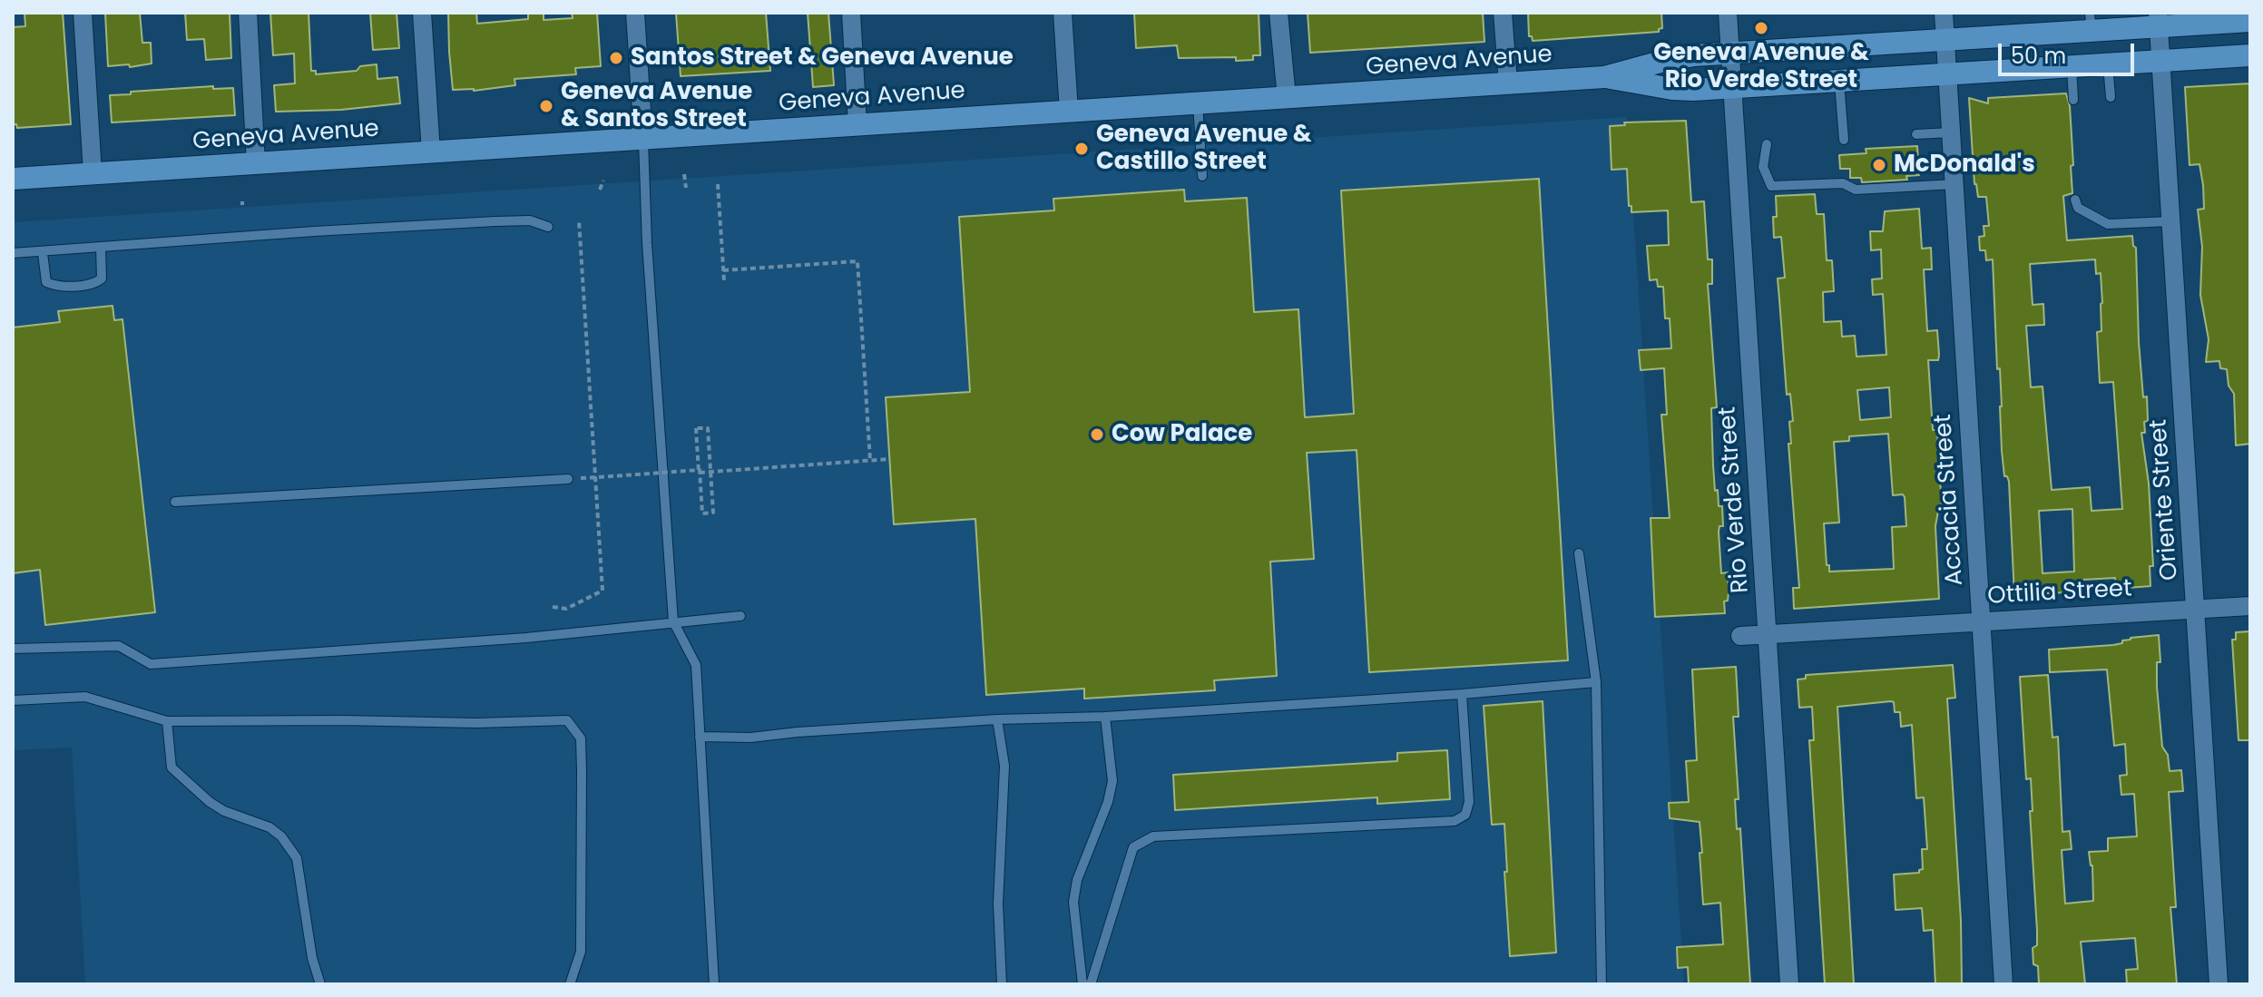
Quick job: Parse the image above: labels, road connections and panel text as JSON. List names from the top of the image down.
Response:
{
  "streets": {
    "main road": ["Geneva Avenue"],
    "street": [
      "Rio Verde Street",
      "Accacia Street",
      "Oriente Street",
      "Ottilia Street"
    ]
  },
  "crossings": [
    ["Geneva Avenue", "Rio Verde Street"],
    ["Geneva Avenue", "Accacia Street"],
    ["Geneva Avenue", "Oriente Street"],
    ["Rio Verde Street", "Ottilia Street"],
    ["Accacia Street", "Ottilia Street"],
    ["Oriente Street", "Ottilia Street"]
  ],
  "places": [
    "Geneva Avenue & Rio Verde Street",
    "Santos Street & Geneva Avenue",
    "Geneva Avenue & Santos Street",
    "Geneva Avenue & Castillo Street",
    "McDonald's",
    "Cow Palace"
  ],
  "scale_bar": "50 m"
}
